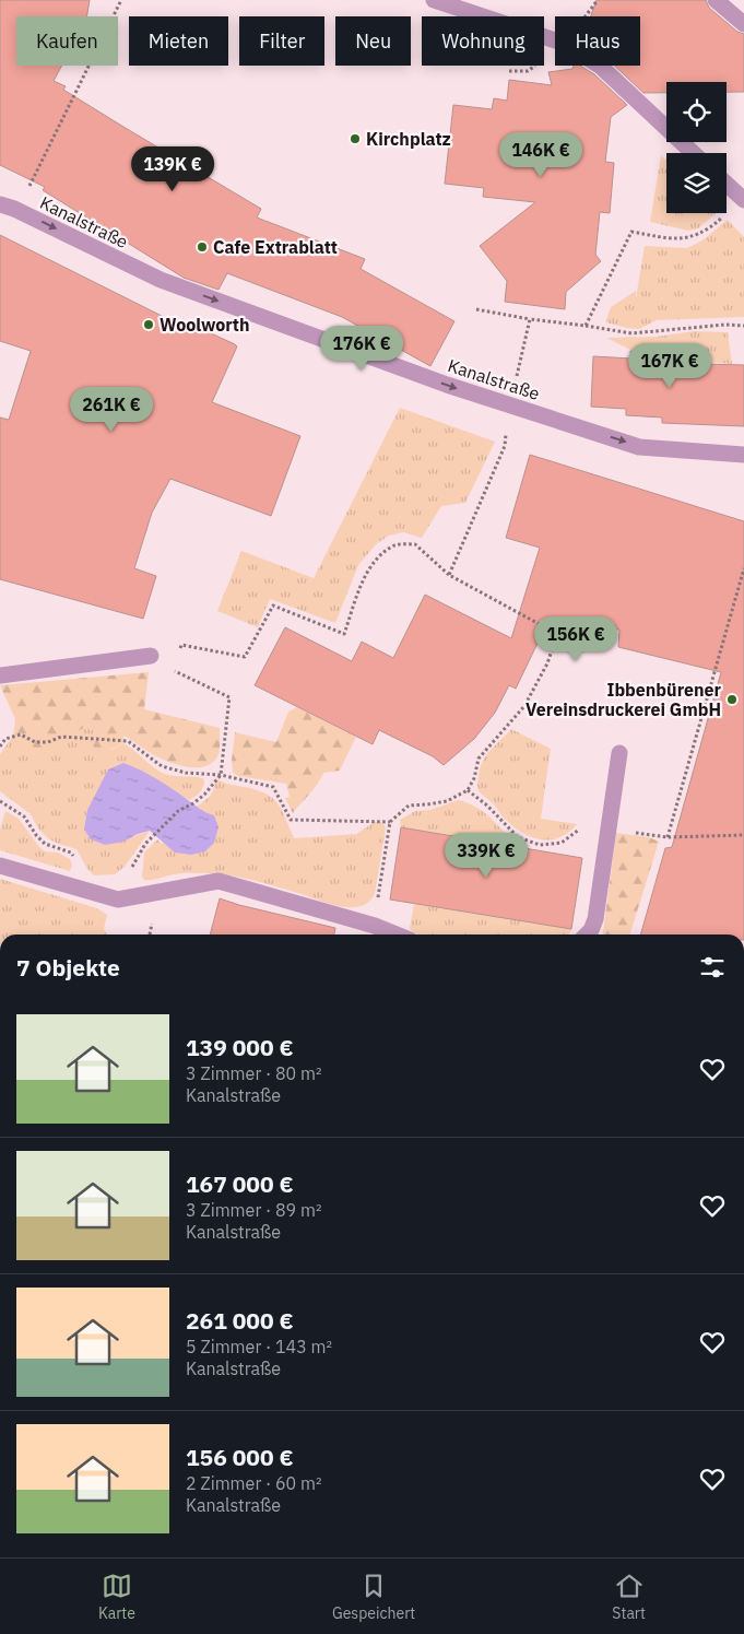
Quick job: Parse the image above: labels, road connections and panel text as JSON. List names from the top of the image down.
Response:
{
  "streets": {
    "street": ["Kanalstraße"]
  },
  "one_way": ["Kanalstraße"],
  "places": [
    "Kirchplatz",
    "Cafe Extrablatt",
    "Woolworth",
    "Ibbenbürener Vereinsdruckerei GmbH"
  ],
  "page": {
    "chip": [
      "Kaufen",
      "Mieten",
      "Filter",
      "Neu",
      "Wohnung",
      "Haus"
    ],
    "price": [
      "146K €",
      "139K €",
      "176K €",
      "167K €",
      "261K €",
      "156K €",
      "339K €"
    ],
    "heading": "7 Objekte",
    "list": [
      {
        "name": "139 000 €",
        "note": "3 Zimmer · 80 m² · Kanalstraße"
      },
      {
        "name": "167 000 €",
        "note": "3 Zimmer · 89 m² · Kanalstraße"
      },
      {
        "name": "261 000 €",
        "note": "5 Zimmer · 143 m² · Kanalstraße"
      },
      {
        "name": "156 000 €",
        "note": "2 Zimmer · 60 m² · Kanalstraße"
      }
    ],
    "tabs": ["Karte", "Gespeichert", "Start"]
  }
}
